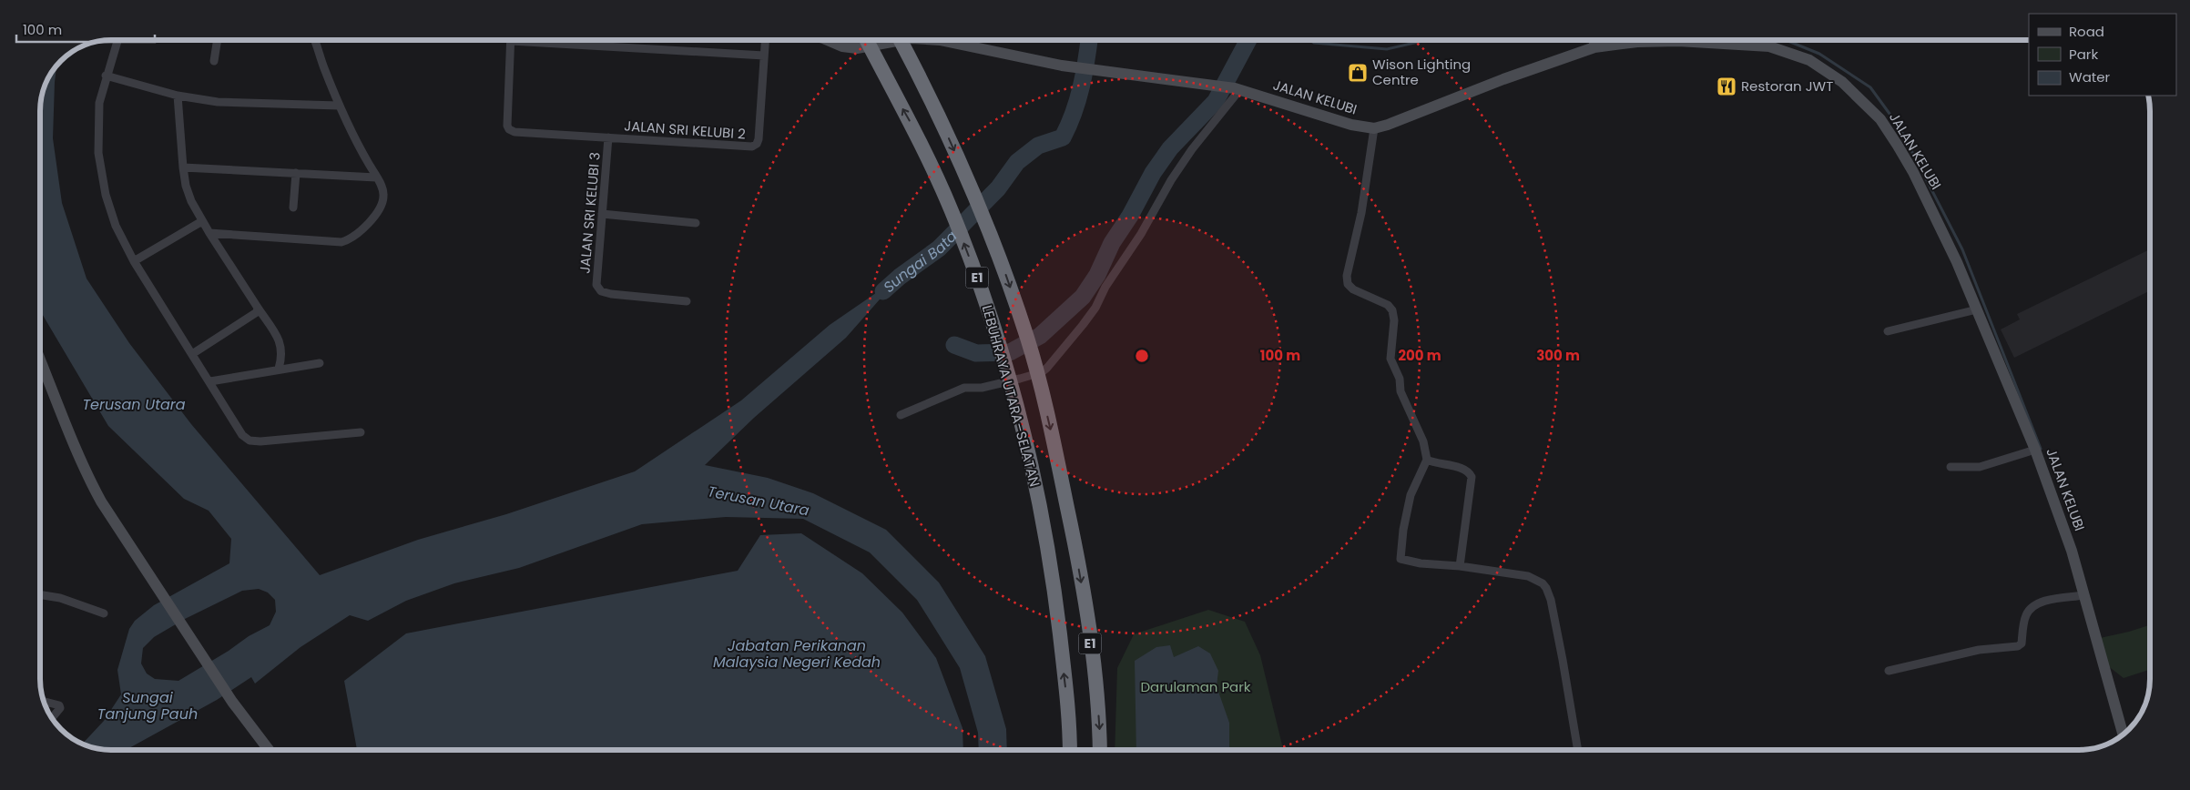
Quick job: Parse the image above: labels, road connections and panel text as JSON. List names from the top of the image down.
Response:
{
  "streets": {
    "highway": ["E1", "LEBUHRAYA UTARA–SELATAN"],
    "main road": ["JALAN KELUBI"],
    "street": ["JALAN SRI KELUBI 2", "JALAN SRI KELUBI 3"]
  },
  "crossings": [
    ["JALAN SRI KELUBI 2", "JALAN SRI KELUBI 3"]
  ],
  "water": [
    "Sungai Bata",
    "Terusan Utara",
    "Jabatan Perikanan Malaysia Negeri Kedah",
    "Sungai Tanjung Pauh"
  ],
  "parks": ["Darulaman Park"],
  "places": {
    "shop": ["Wison Lighting Centre"],
    "restaurant": ["Restoran JWT"]
  },
  "legend": ["Road", "Park", "Water"],
  "scale_bar": "100 m",
  "rings": ["100 m", "200 m", "300 m"]
}
